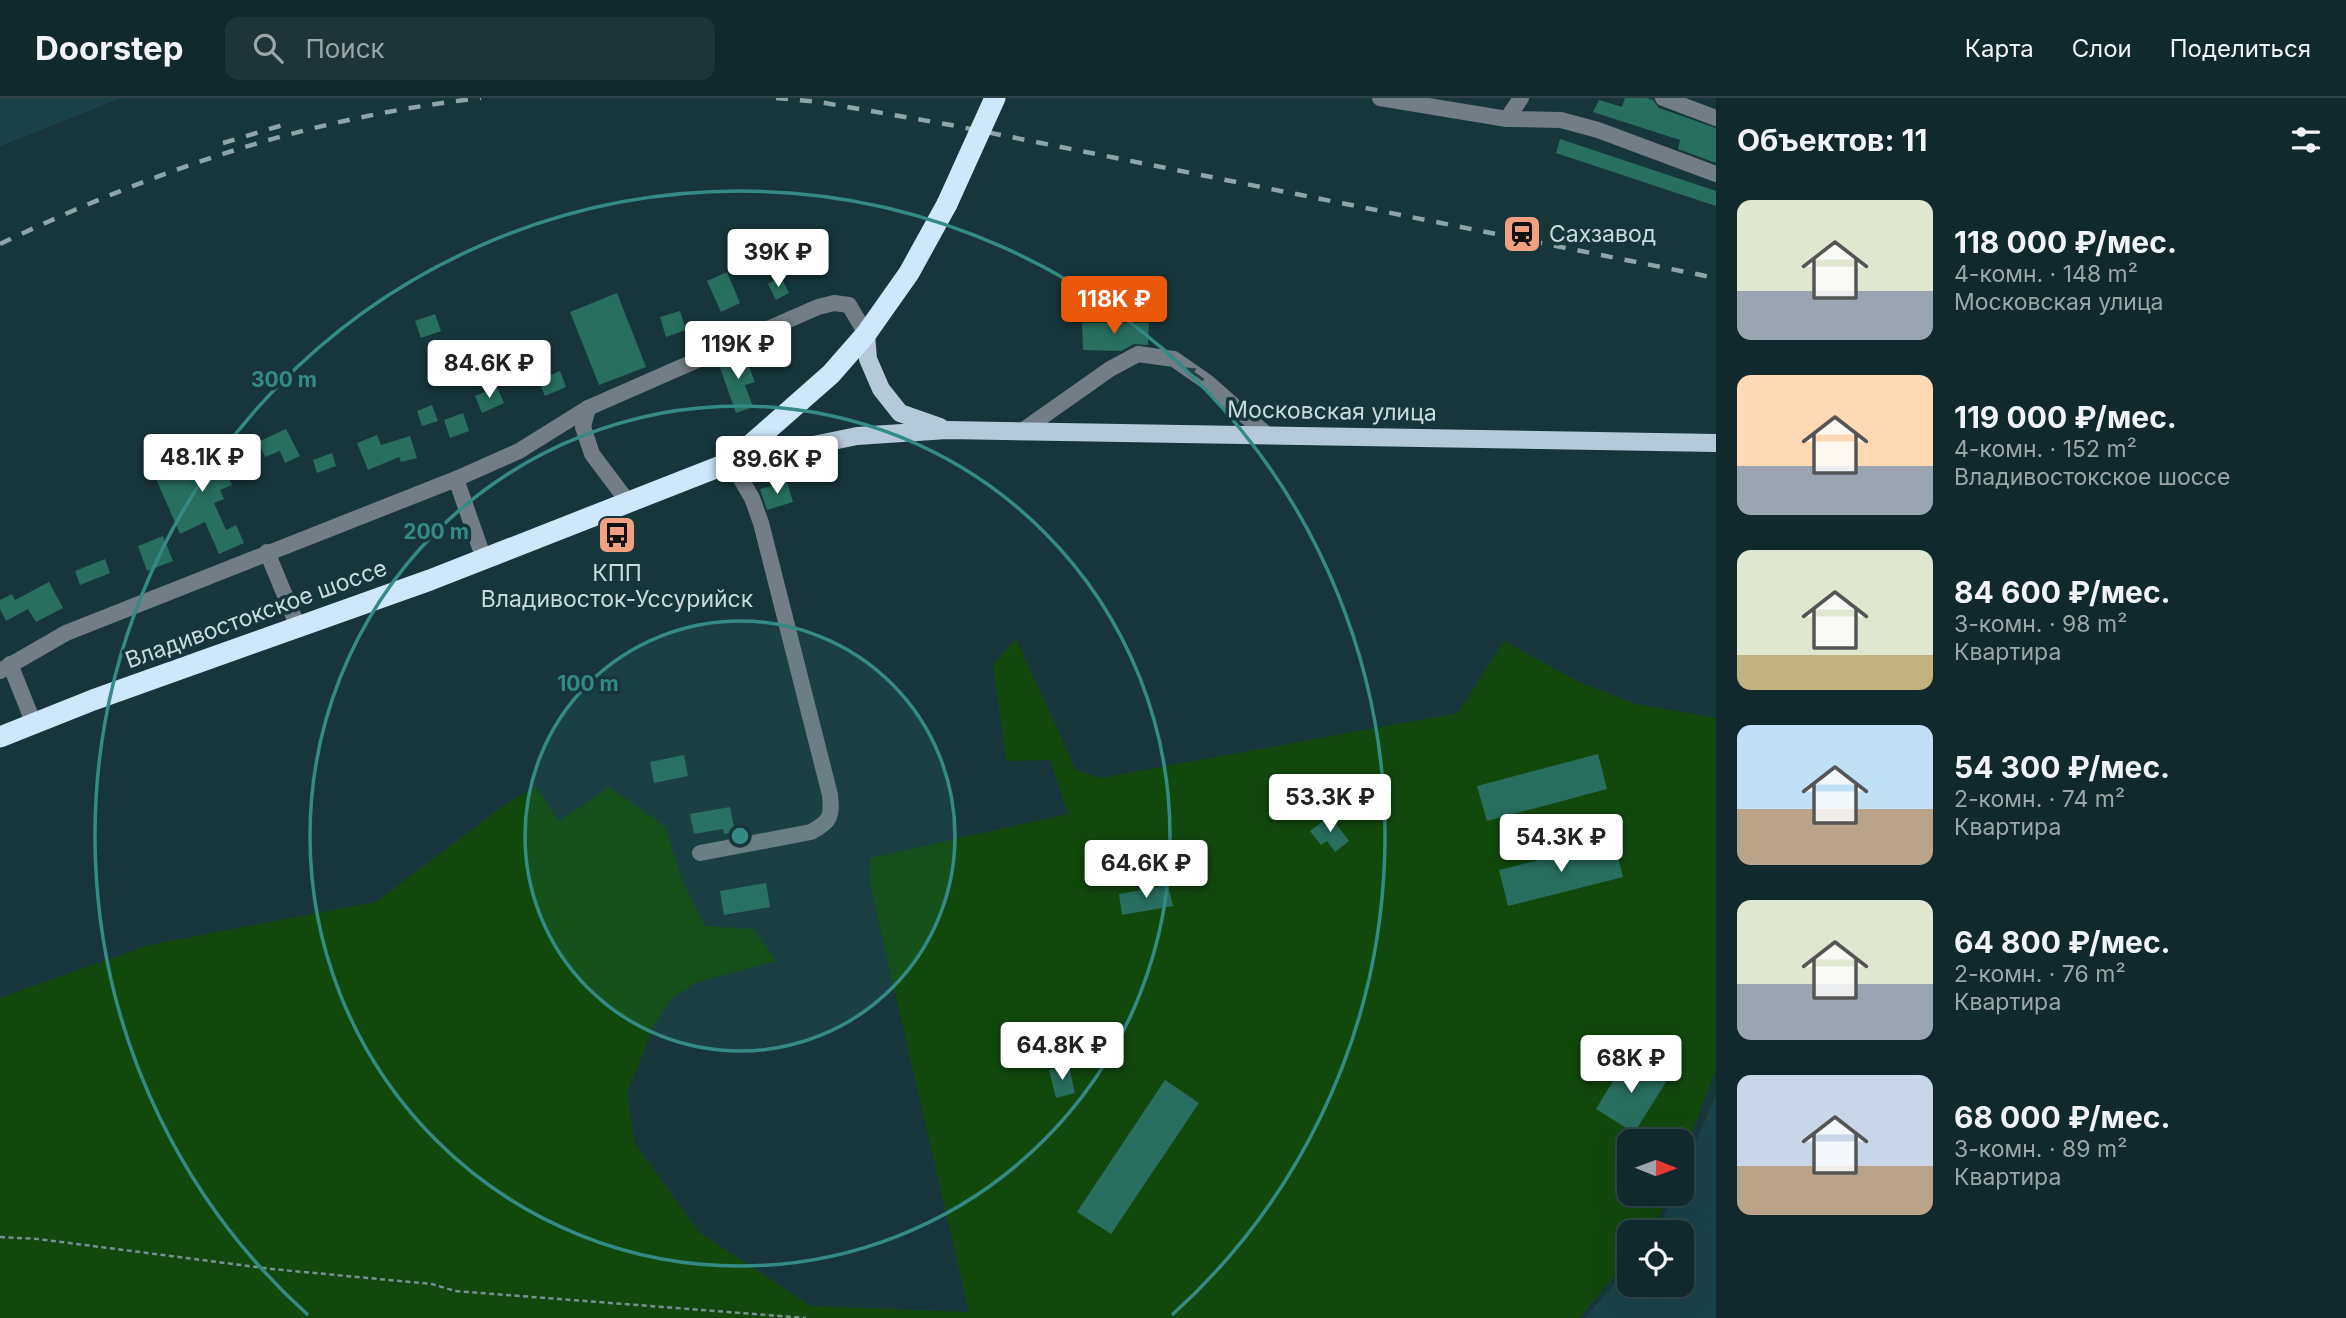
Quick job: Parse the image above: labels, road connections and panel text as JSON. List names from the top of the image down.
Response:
{
  "streets": {
    "highway": ["Владивостокское шоссе"],
    "main road": ["Московская улица"]
  },
  "crossings": [
    ["Московская улица", "Владивостокское шоссе"]
  ],
  "places": {
    "station": ["Сахзавод"],
    "bus stop": ["КПП Владивосток-Уссурийск"]
  },
  "north": "right",
  "page": {
    "header": "Doorstep",
    "search": "Поиск",
    "nav": ["Карта", "Слои", "Поделиться"],
    "heading": "Объектов: 11",
    "list": [
      {
        "name": "118 000 ₽/мес.",
        "note": "4-комн. · 148 m² · Московская улица"
      },
      {
        "name": "119 000 ₽/мес.",
        "note": "4-комн. · 152 m² · Владивостокское шоссе"
      },
      {
        "name": "84 600 ₽/мес.",
        "note": "3-комн. · 98 m² · Квартира"
      },
      {
        "name": "54 300 ₽/мес.",
        "note": "2-комн. · 74 m² · Квартира"
      },
      {
        "name": "64 800 ₽/мес.",
        "note": "2-комн. · 76 m² · Квартира"
      },
      {
        "name": "68 000 ₽/мес.",
        "note": "3-комн. · 89 m² · Квартира"
      }
    ],
    "price": [
      "39K ₽",
      "118K ₽",
      "119K ₽",
      "84.6K ₽",
      "48.1K ₽",
      "89.6K ₽",
      "53.3K ₽",
      "54.3K ₽",
      "64.6K ₽",
      "64.8K ₽",
      "68K ₽"
    ]
  },
  "rings": ["300 m", "200 m", "100 m"]
}
